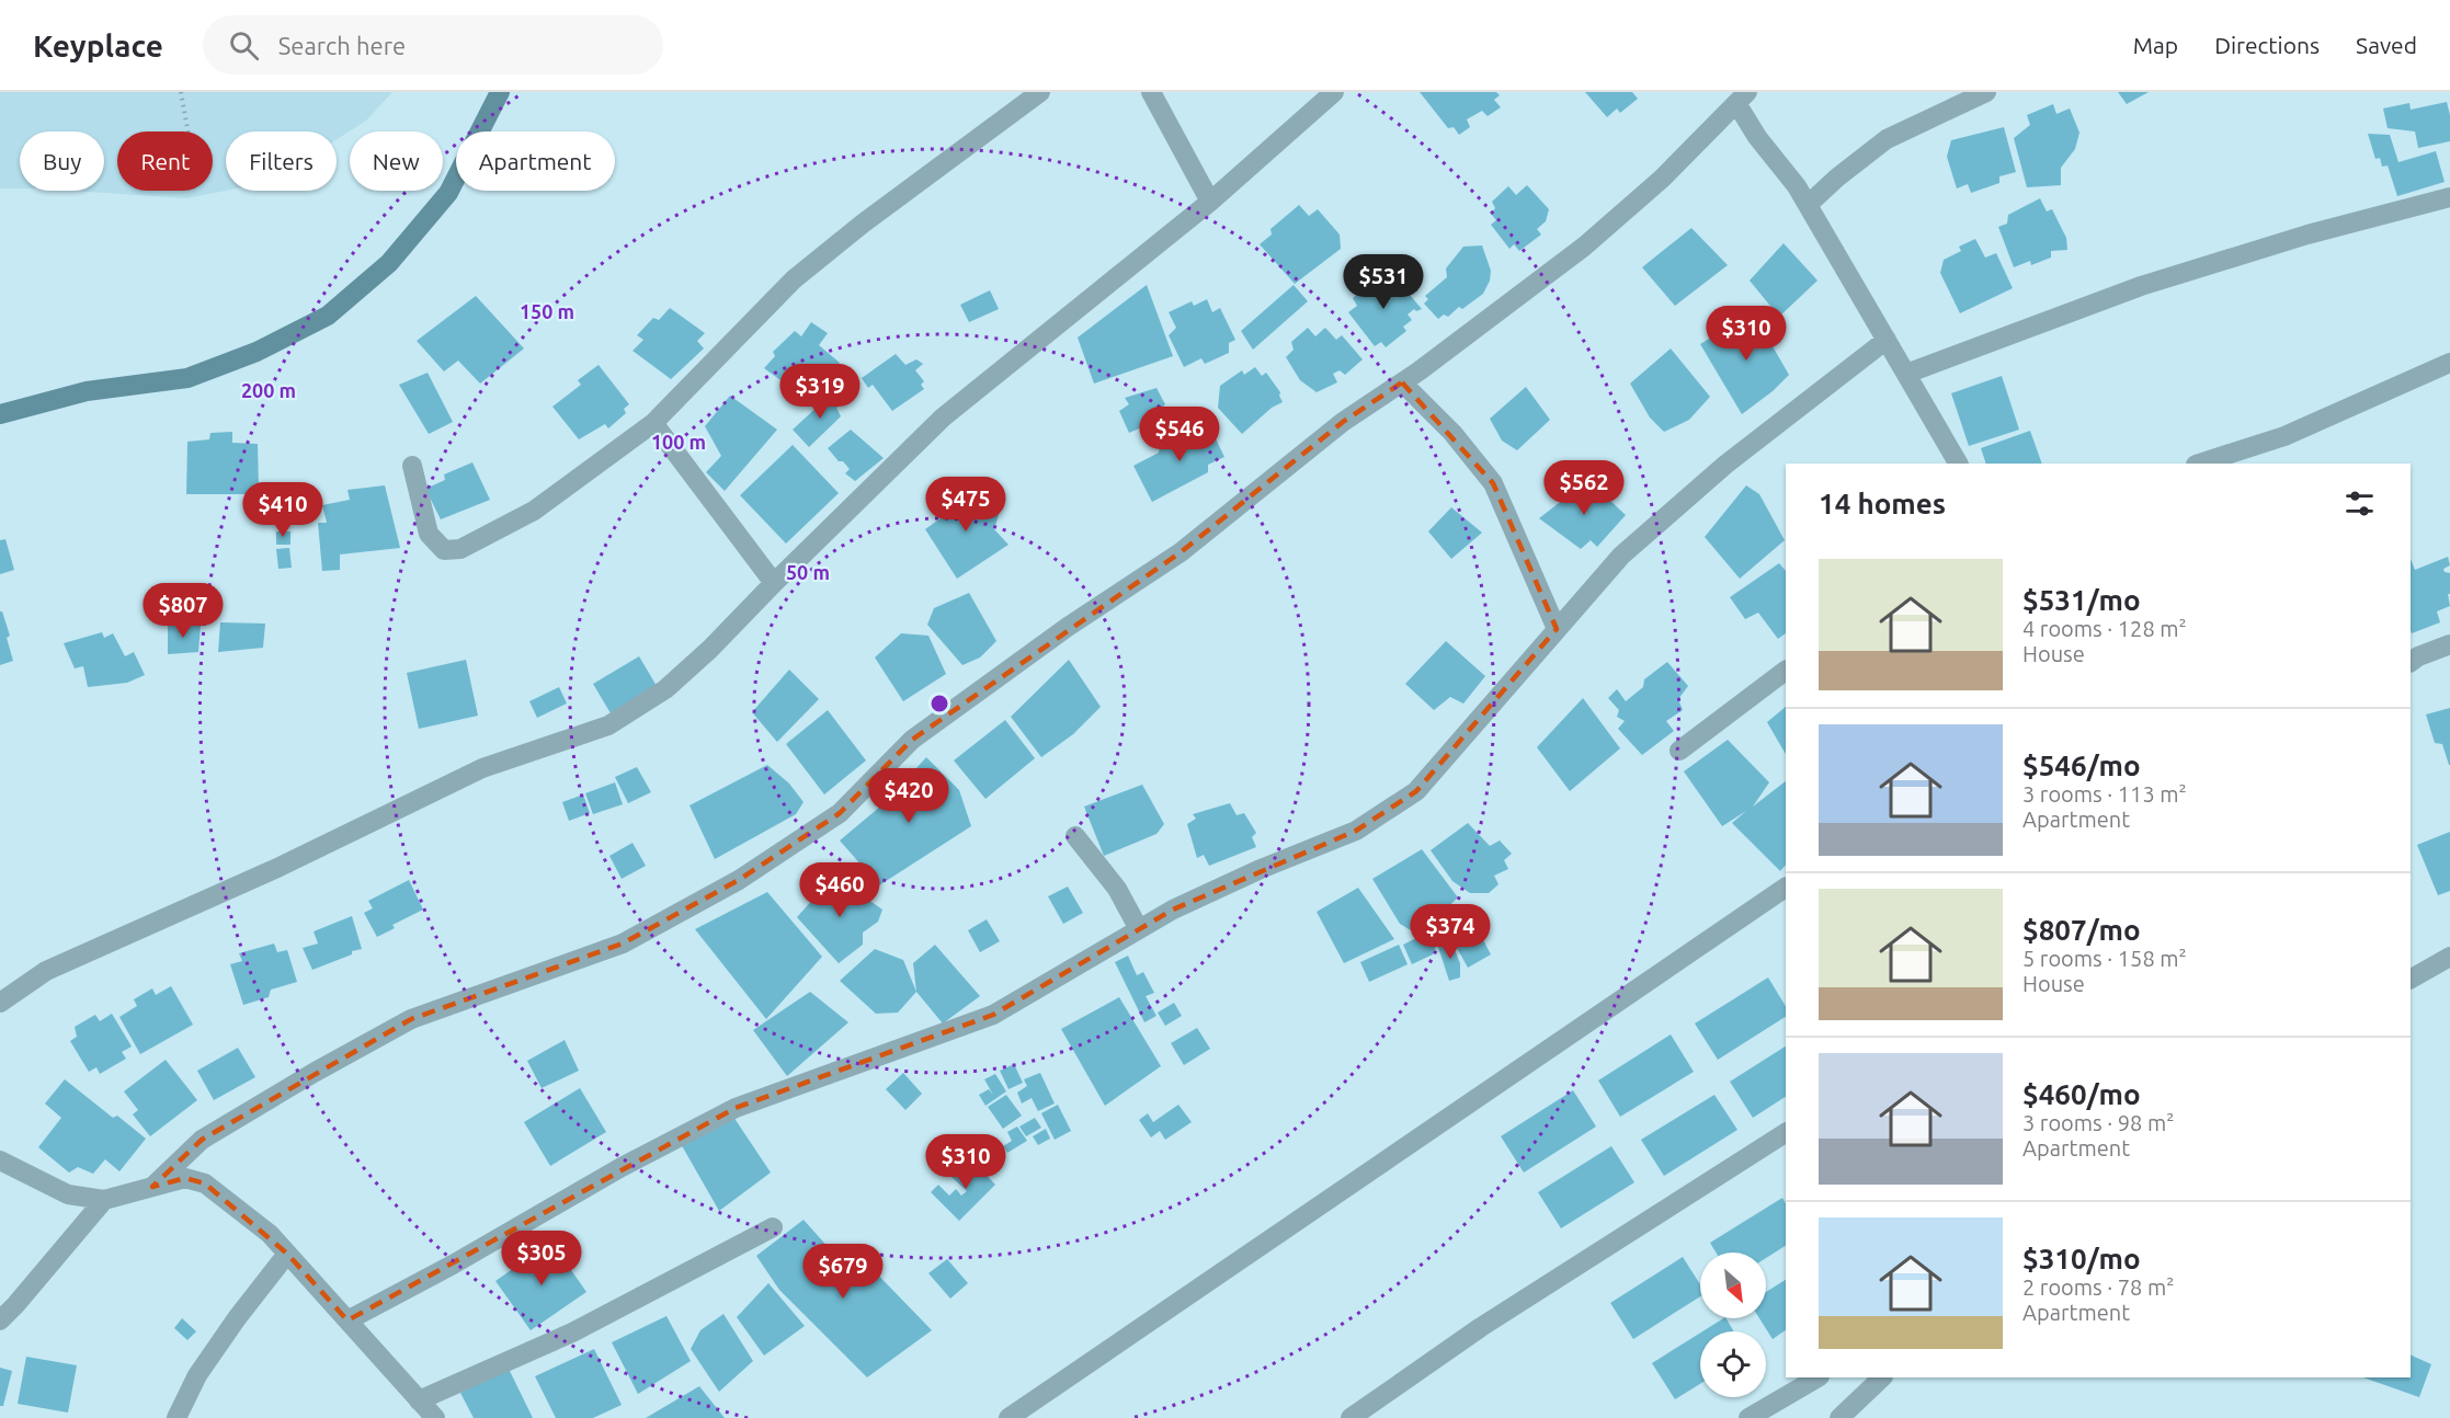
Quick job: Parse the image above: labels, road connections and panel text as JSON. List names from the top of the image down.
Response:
{
  "north": "bottom right",
  "page": {
    "header": "Keyplace",
    "search": "Search here",
    "nav": ["Map", "Directions", "Saved"],
    "chip": [
      "Buy",
      "Rent",
      "Filters",
      "New",
      "Apartment"
    ],
    "price": [
      "$531",
      "$310",
      "$319",
      "$546",
      "$562",
      "$475",
      "$410",
      "$807",
      "$420",
      "$460",
      "$374",
      "$310",
      "$305",
      "$679"
    ],
    "heading": "14 homes",
    "list": [
      {
        "name": "$531/mo",
        "note": "4 rooms · 128 m² · House"
      },
      {
        "name": "$546/mo",
        "note": "3 rooms · 113 m² · Apartment"
      },
      {
        "name": "$807/mo",
        "note": "5 rooms · 158 m² · House"
      },
      {
        "name": "$460/mo",
        "note": "3 rooms · 98 m² · Apartment"
      },
      {
        "name": "$310/mo",
        "note": "2 rooms · 78 m² · Apartment"
      }
    ]
  },
  "rings": [
    "150 m",
    "200 m",
    "100 m",
    "50 m"
  ]
}
